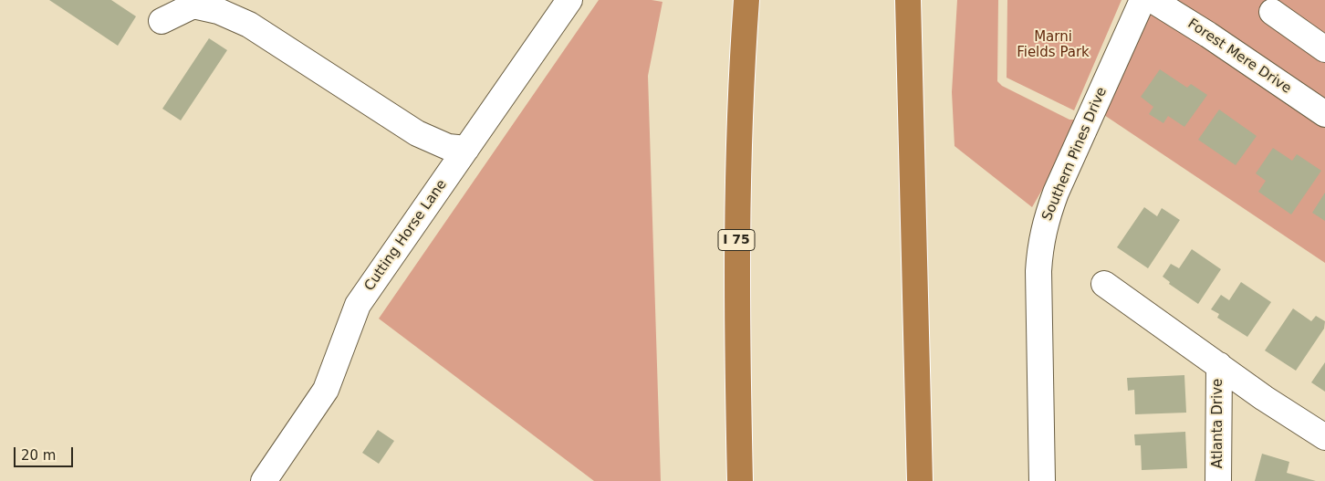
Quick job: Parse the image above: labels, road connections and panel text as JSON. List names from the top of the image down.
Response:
{
  "streets": {
    "highway": ["I 75"],
    "street": [
      "Forest Mere Drive",
      "Southern Pines Drive",
      "Cutting Horse Lane",
      "Atlanta Drive"
    ]
  },
  "parks": ["Marni Fields Park"],
  "scale_bar": "20 m"
}
